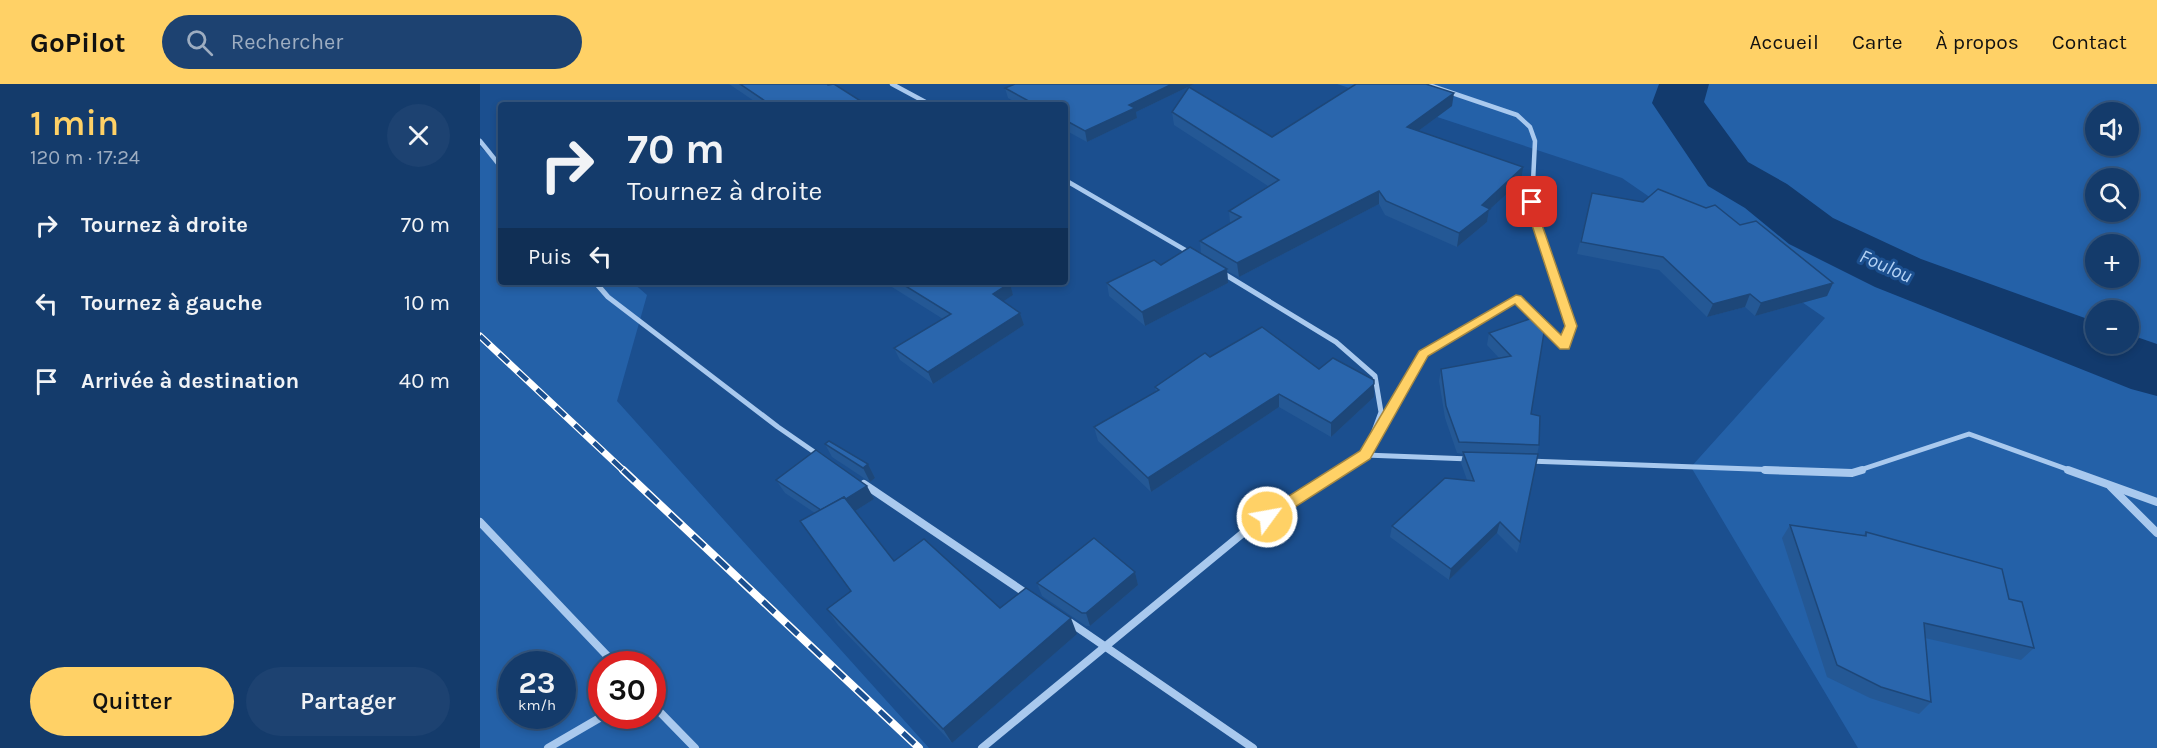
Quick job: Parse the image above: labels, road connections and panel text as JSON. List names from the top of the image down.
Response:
{
  "water": ["Foulou"],
  "page": {
    "header": "GoPilot",
    "search": "Rechercher",
    "nav": [
      "Accueil",
      "Carte",
      "À propos",
      "Contact"
    ],
    "heading": ["1 min", "120 m · 17:24"],
    "map_buttons": ["+", "−"],
    "turn": ["70 m", "Tournez à droite"],
    "list": [
      {
        "name": "Tournez à droite",
        "value": "70 m"
      },
      {
        "name": "Tournez à gauche",
        "value": "10 m"
      },
      {
        "name": "Arrivée à destination",
        "value": "40 m"
      }
    ],
    "then": "Puis",
    "speed": "23 km/h",
    "limit": "30",
    "buttons": ["Quitter", "Partager"]
  }
}
